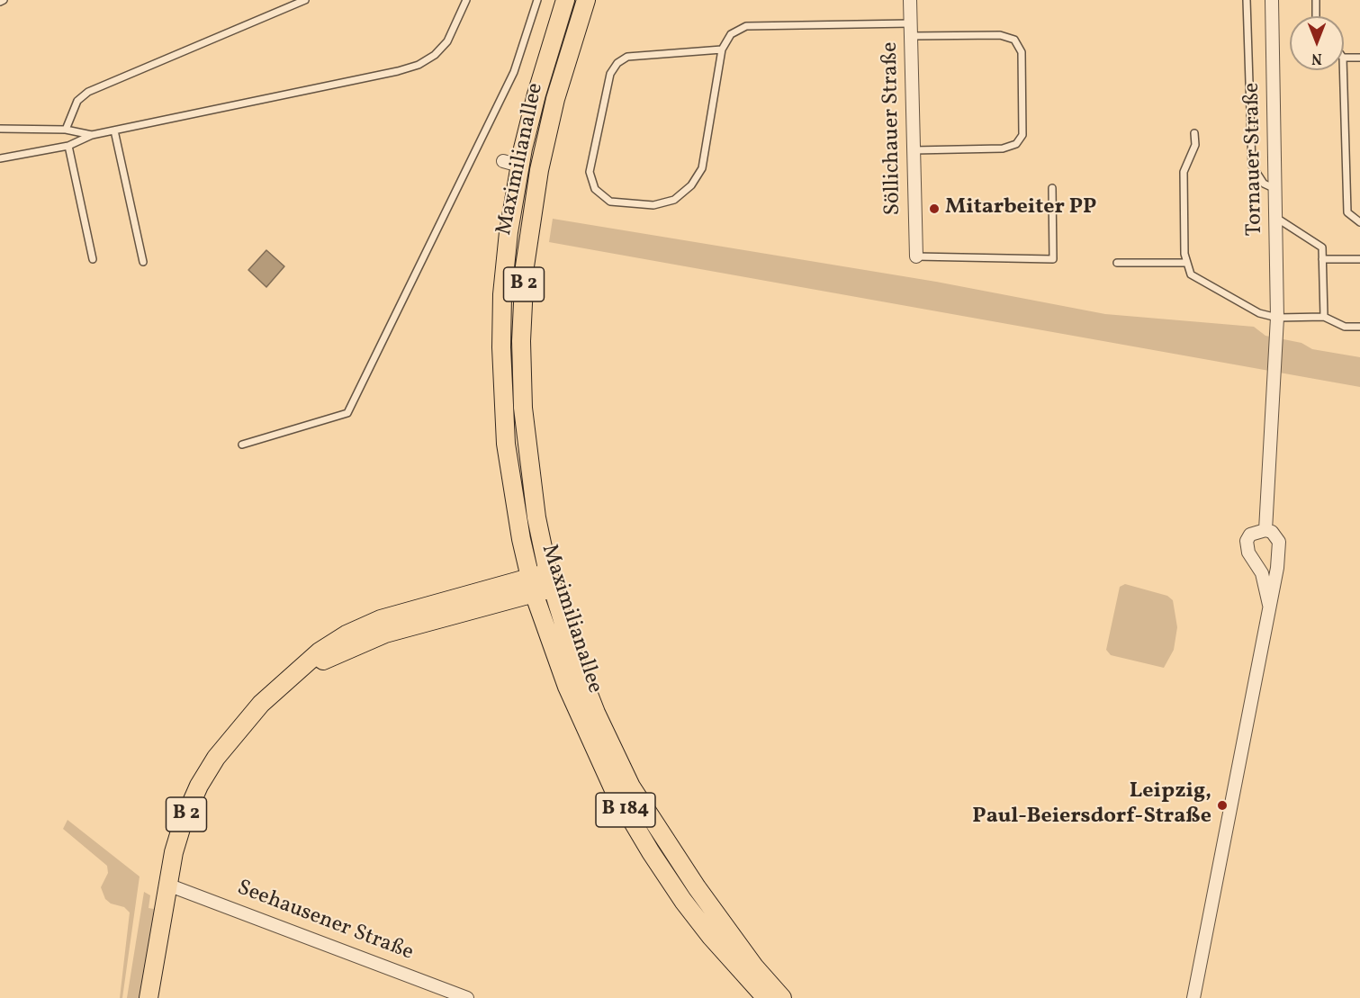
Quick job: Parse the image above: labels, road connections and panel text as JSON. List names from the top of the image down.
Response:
{
  "streets": {
    "main road": ["Maximilianallee", "B 2", "B 184"],
    "street": ["Söllichauer Straße", "Tornauer Straße", "Seehausener Straße"]
  },
  "crossings": [
    ["Maximilianallee", "B 2"],
    ["Maximilianallee", "B 184"],
    ["B 2", "B 184"],
    ["B 2", "Seehausener Straße"]
  ],
  "places": ["Mitarbeiter PP", "Leipzig, Paul-Beiersdorf-Straße"],
  "north": "bottom"
}
